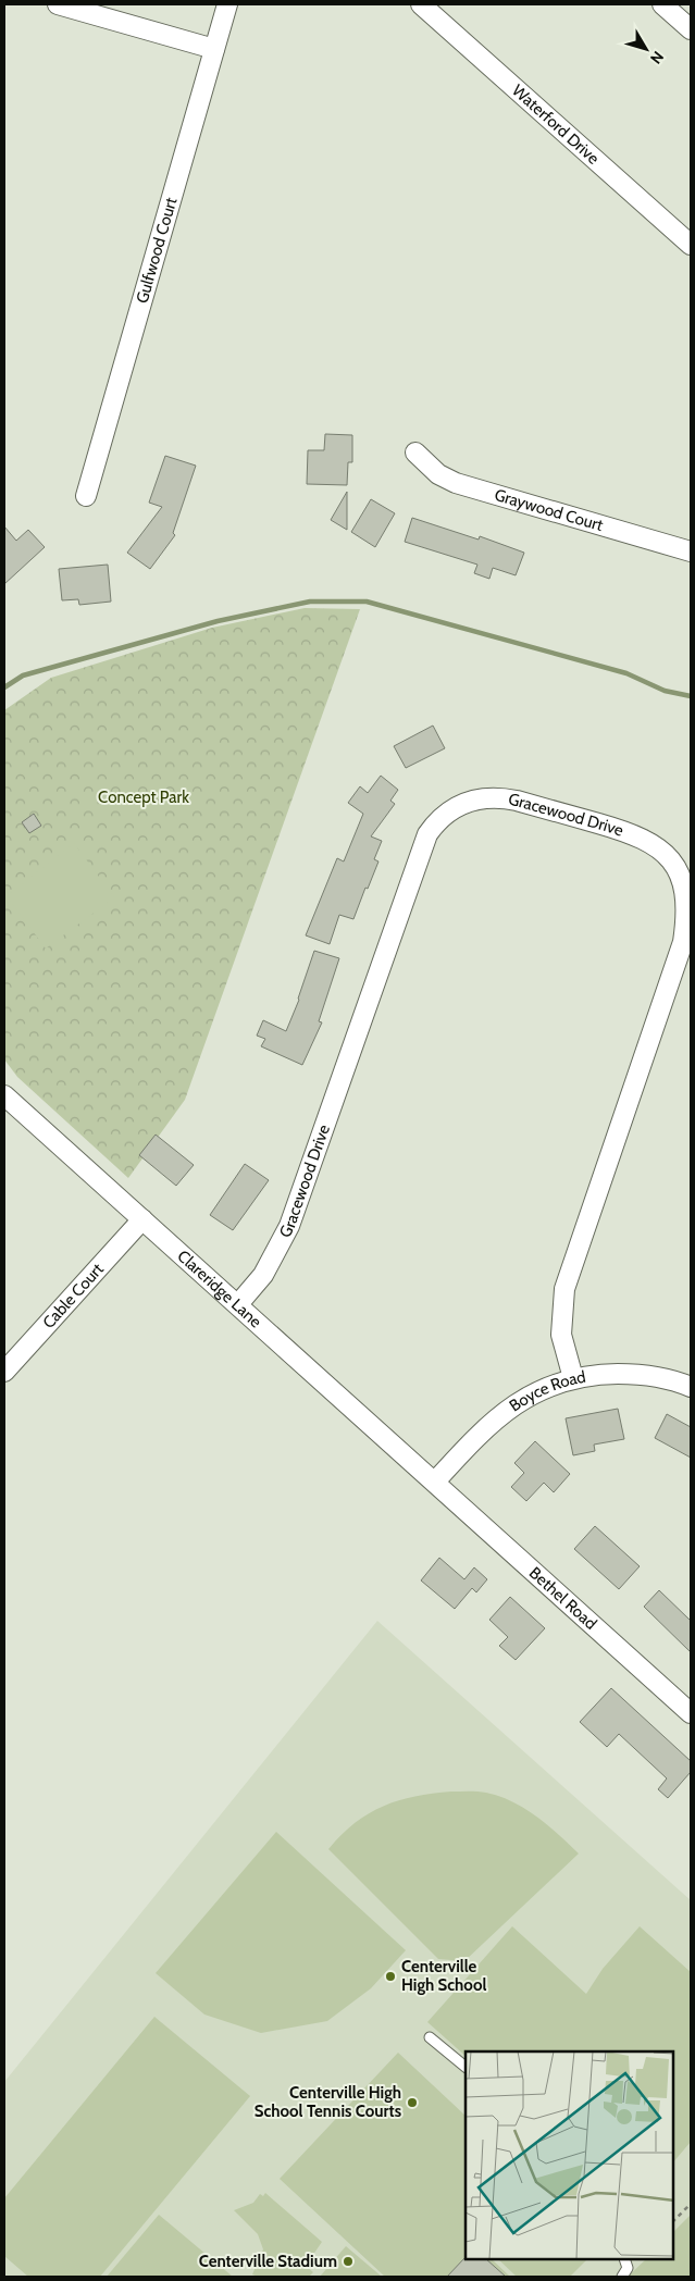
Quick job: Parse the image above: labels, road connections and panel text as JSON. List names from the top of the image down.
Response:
{
  "streets": {
    "street": [
      "Waterford Drive",
      "Gulfwood Court",
      "Graywood Court",
      "Gracewood Drive",
      "Clareridge Lane",
      "Cable Court",
      "Boyce Road",
      "Bethel Road"
    ]
  },
  "crossings": [
    ["Gracewood Drive", "Clareridge Lane"],
    ["Gracewood Drive", "Boyce Road"],
    ["Clareridge Lane", "Cable Court"],
    ["Clareridge Lane", "Boyce Road"],
    ["Clareridge Lane", "Bethel Road"],
    ["Boyce Road", "Bethel Road"]
  ],
  "parks": ["Concept Park"],
  "places": ["Centerville High School", "Centerville High School Tennis Courts", "Centerville Stadium"],
  "north": "bottom right"
}
